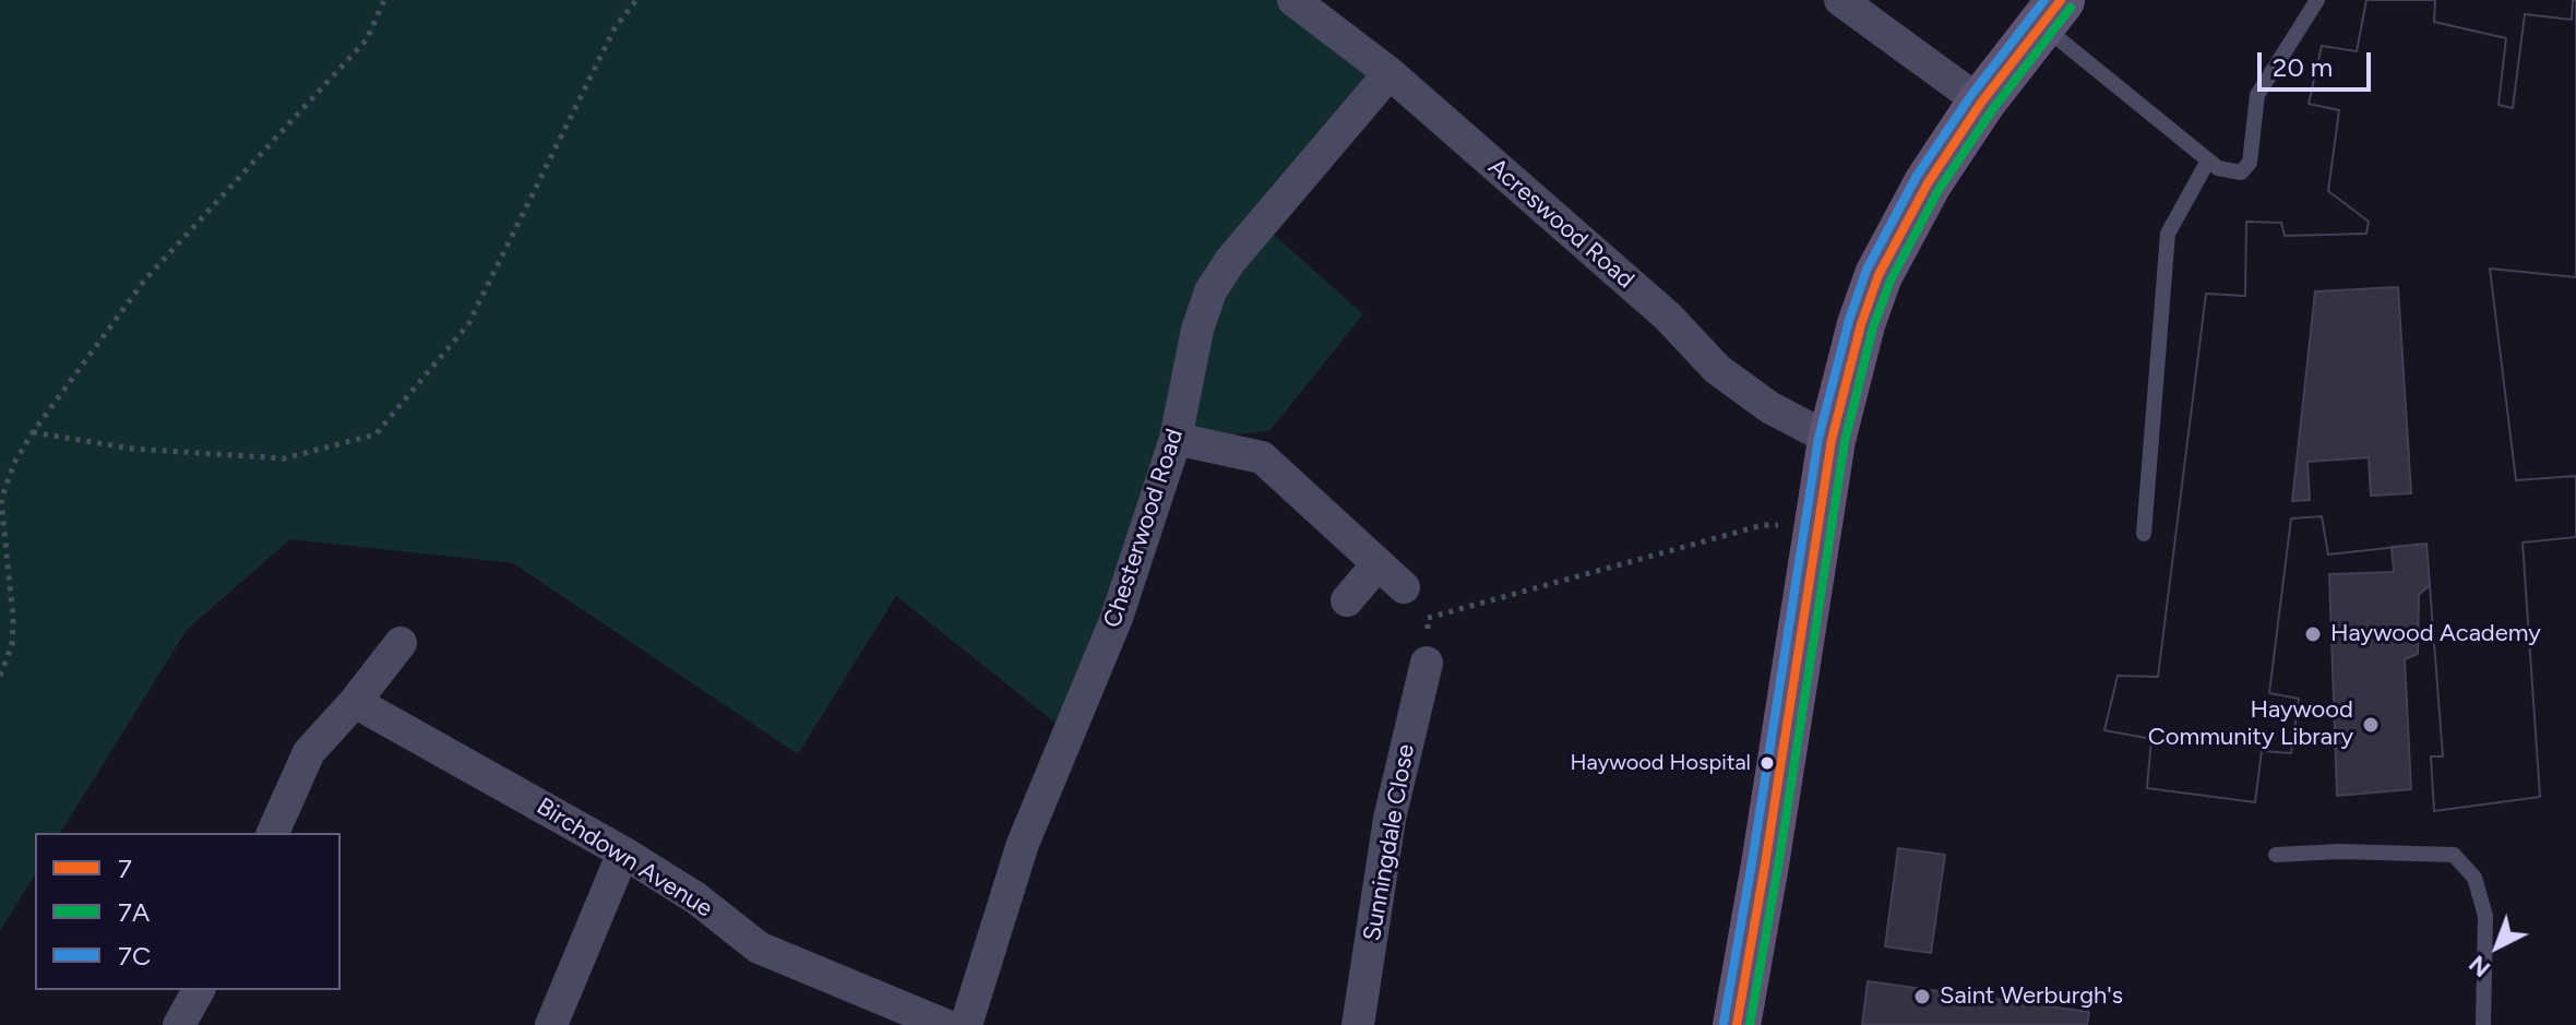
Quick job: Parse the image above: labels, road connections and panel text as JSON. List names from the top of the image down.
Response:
{
  "streets": {
    "street": [
      "Acreswood Road",
      "Chesterwood Road",
      "Sunningdale Close",
      "Birchdown Avenue"
    ]
  },
  "crossings": [
    ["Acreswood Road", "Chesterwood Road"]
  ],
  "places": [
    "Haywood Academy",
    "Haywood Community Library",
    "Haywood Hospital",
    "Saint Werburgh's"
  ],
  "lines": ["transit line 7", "transit line 7C", "transit line 7A"],
  "legend": ["7", "7A", "7C"],
  "scale_bar": "20 m",
  "north": "bottom left"
}
